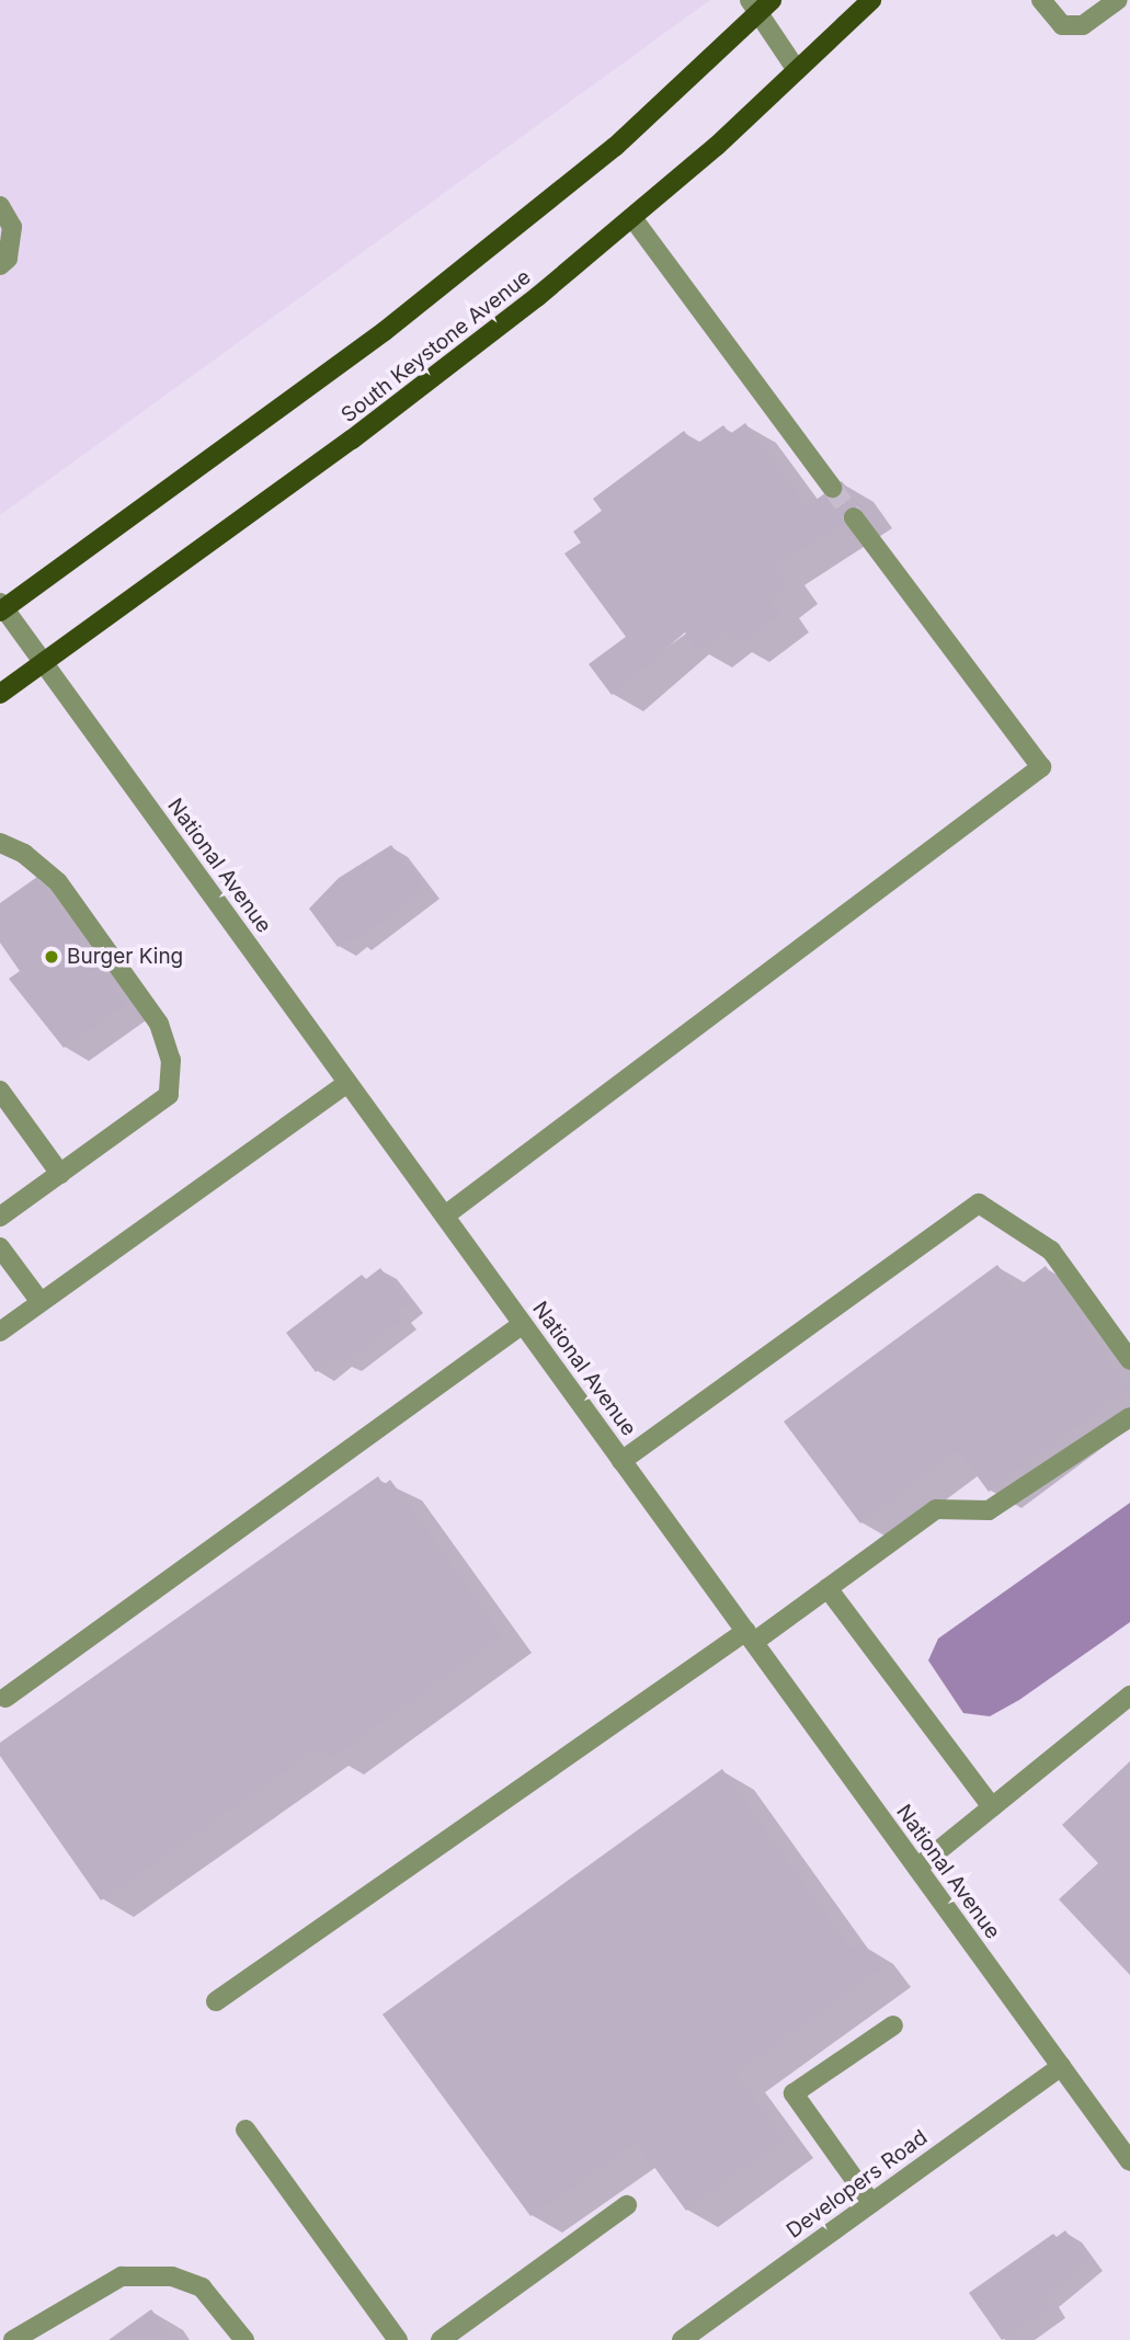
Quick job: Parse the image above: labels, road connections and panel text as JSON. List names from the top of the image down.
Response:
{
  "streets": {
    "main road": ["South Keystone Avenue"],
    "street": ["National Avenue", "Developers Road"]
  },
  "crossings": [
    ["South Keystone Avenue", "National Avenue"],
    ["National Avenue", "Developers Road"]
  ],
  "places": ["Burger King"]
}
